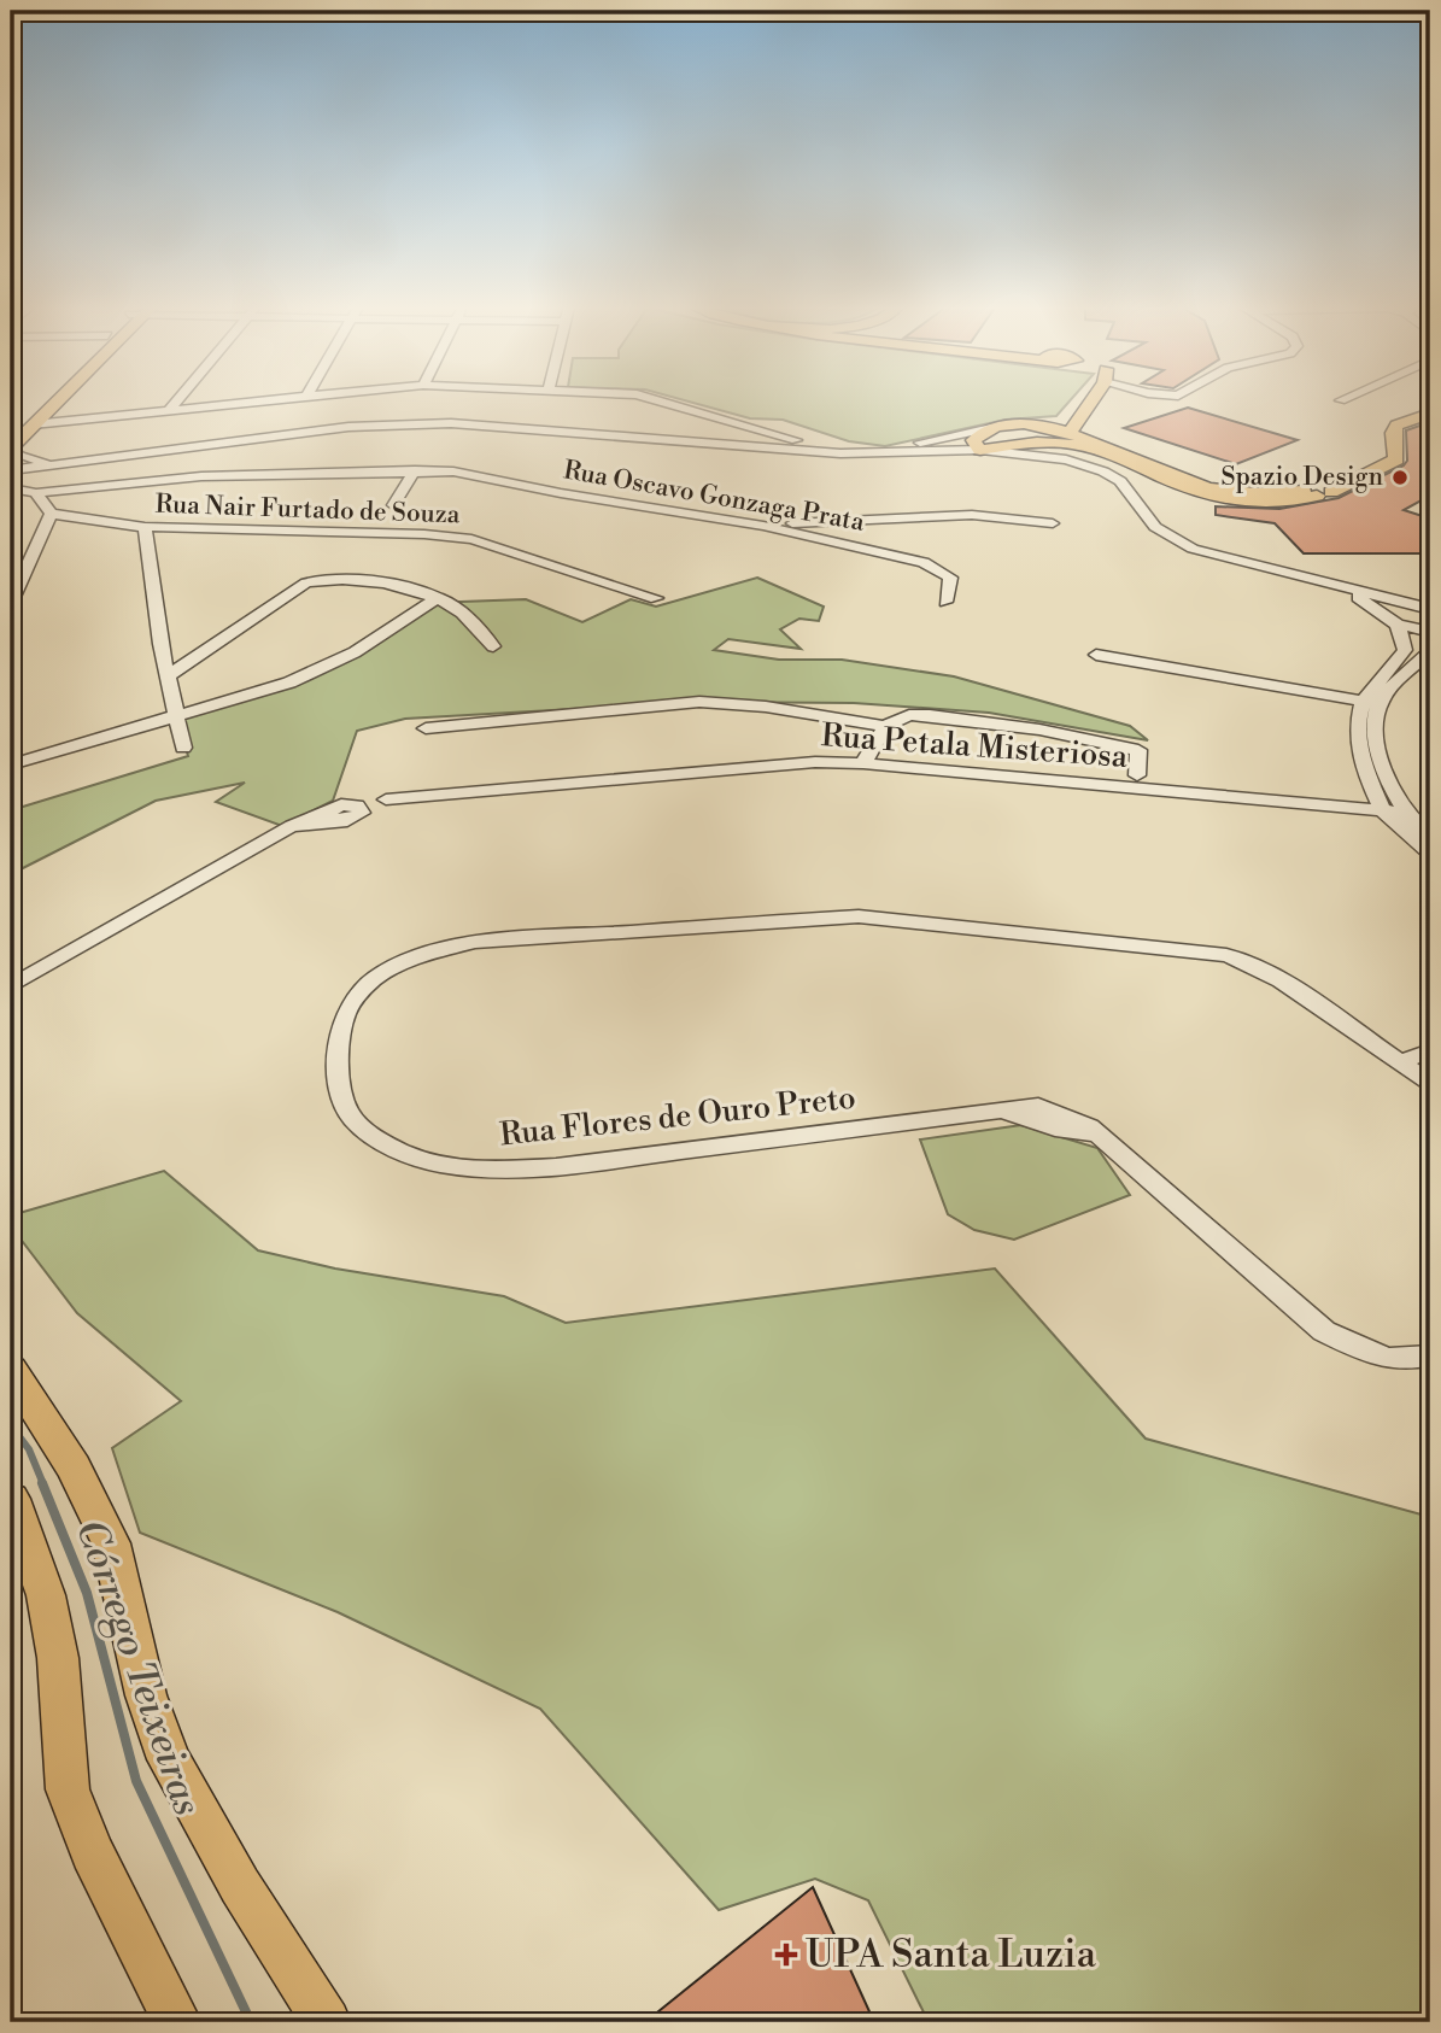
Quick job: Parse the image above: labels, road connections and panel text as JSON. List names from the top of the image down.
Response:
{
  "streets": {
    "street": [
      "Rua Oscavo Gonzaga Prata",
      "Rua Nair Furtado de Souza",
      "Rua Petala Misteriosa",
      "Rua Flores de Ouro Preto"
    ]
  },
  "water": ["Córrego Teixeiras"],
  "places": {
    "other": ["Spazio Design"],
    "health": ["UPA Santa Luzia"]
  }
}
